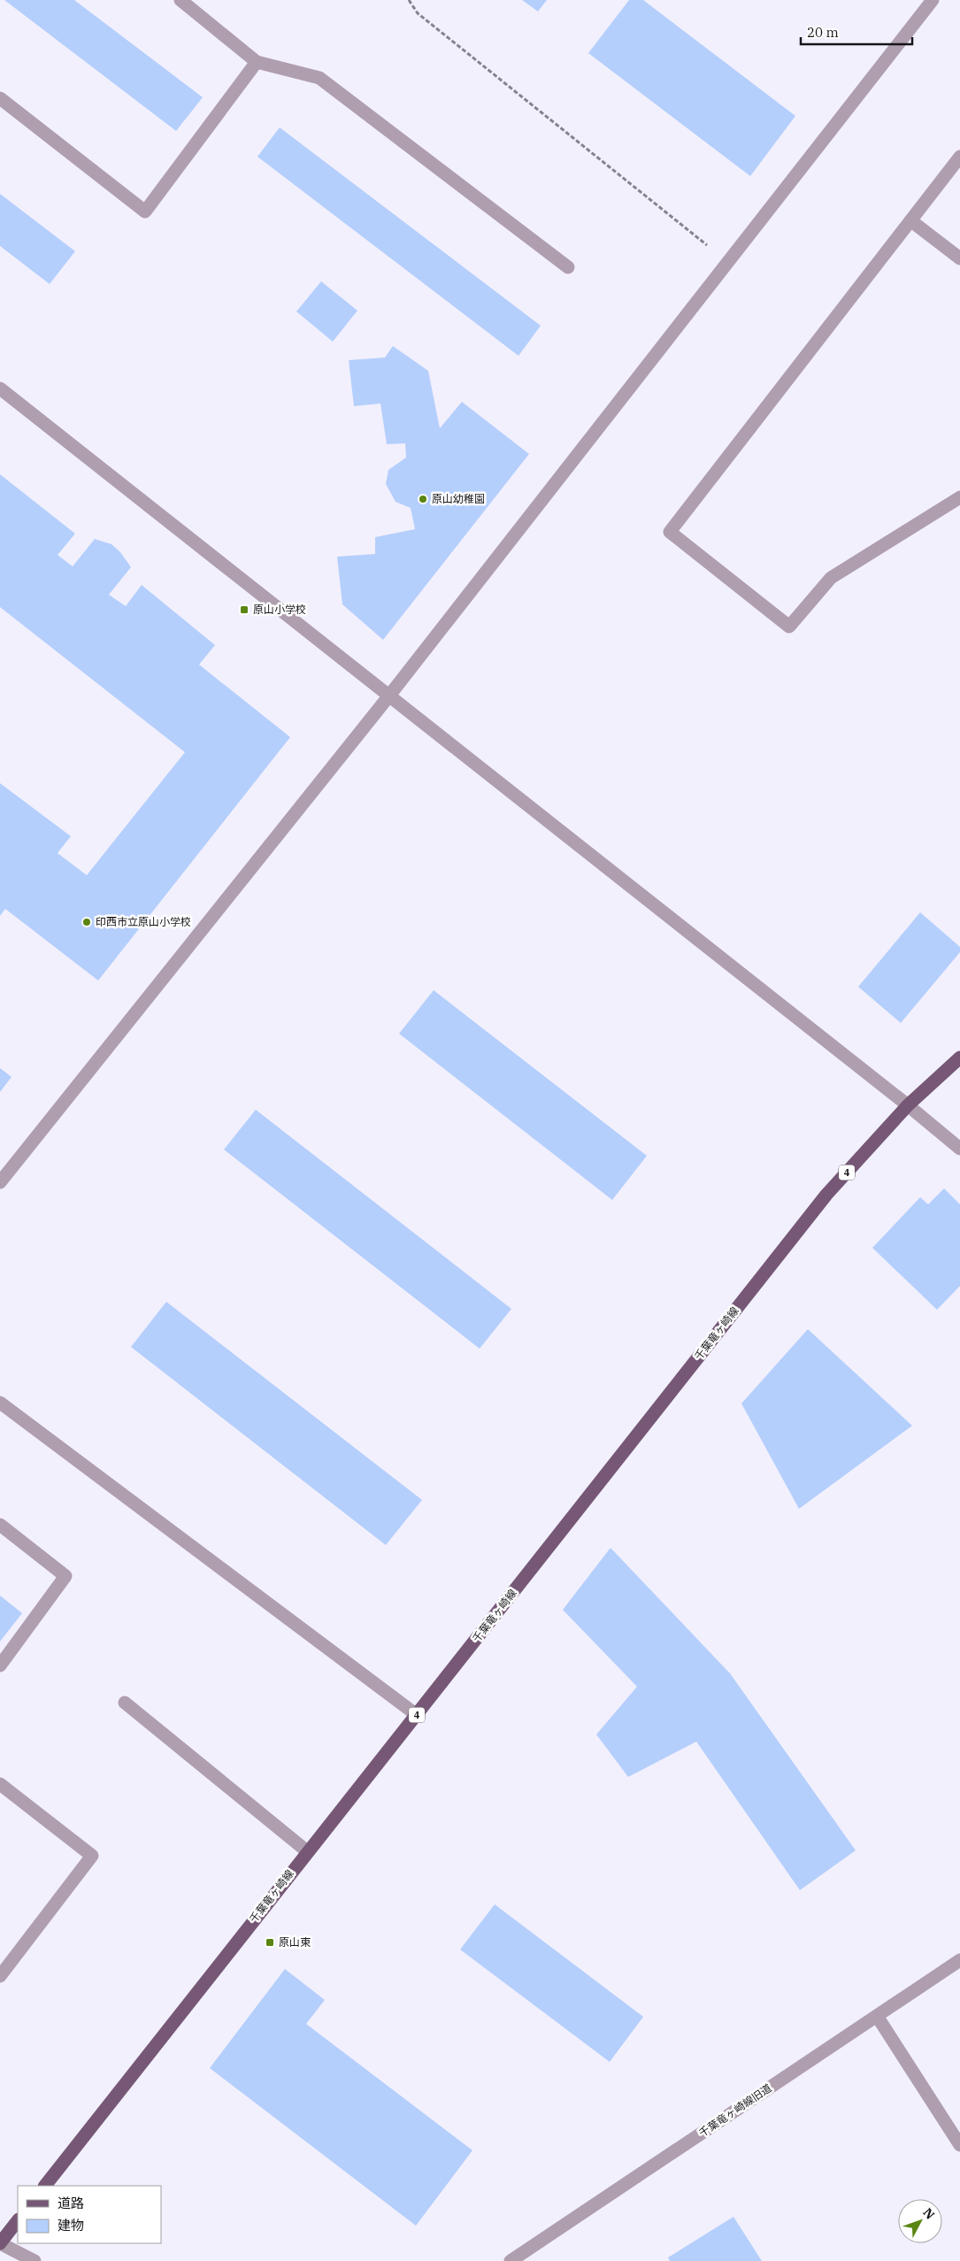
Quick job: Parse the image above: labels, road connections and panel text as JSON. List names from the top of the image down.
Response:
{
  "streets": {
    "main road": ["4", "千葉竜ヶ崎線"],
    "street": ["千葉竜ヶ崎線旧道"]
  },
  "places": {
    "other": ["原山幼稚園", "印西市立原山小学校"],
    "transit": ["原山小学校", "原山東"]
  },
  "legend": ["道路", "建物"],
  "scale_bar": "20 m",
  "north": "top right"
}
